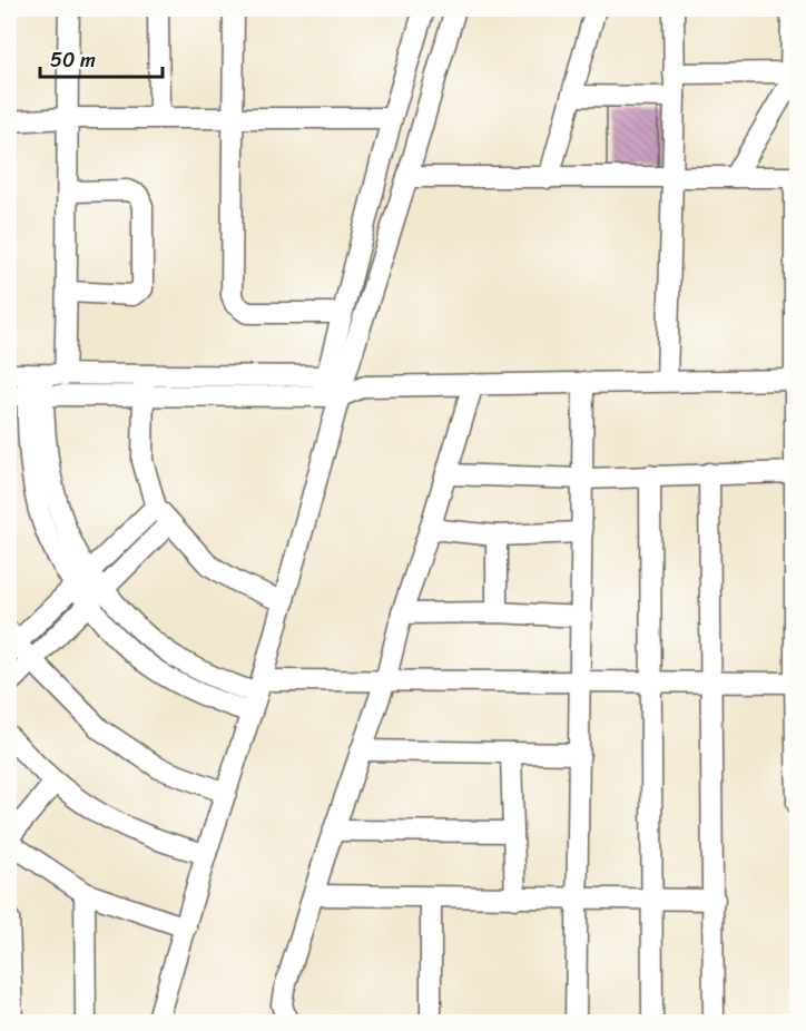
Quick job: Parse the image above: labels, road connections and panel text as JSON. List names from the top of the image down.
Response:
{
  "scale_bar": "50 m"
}
